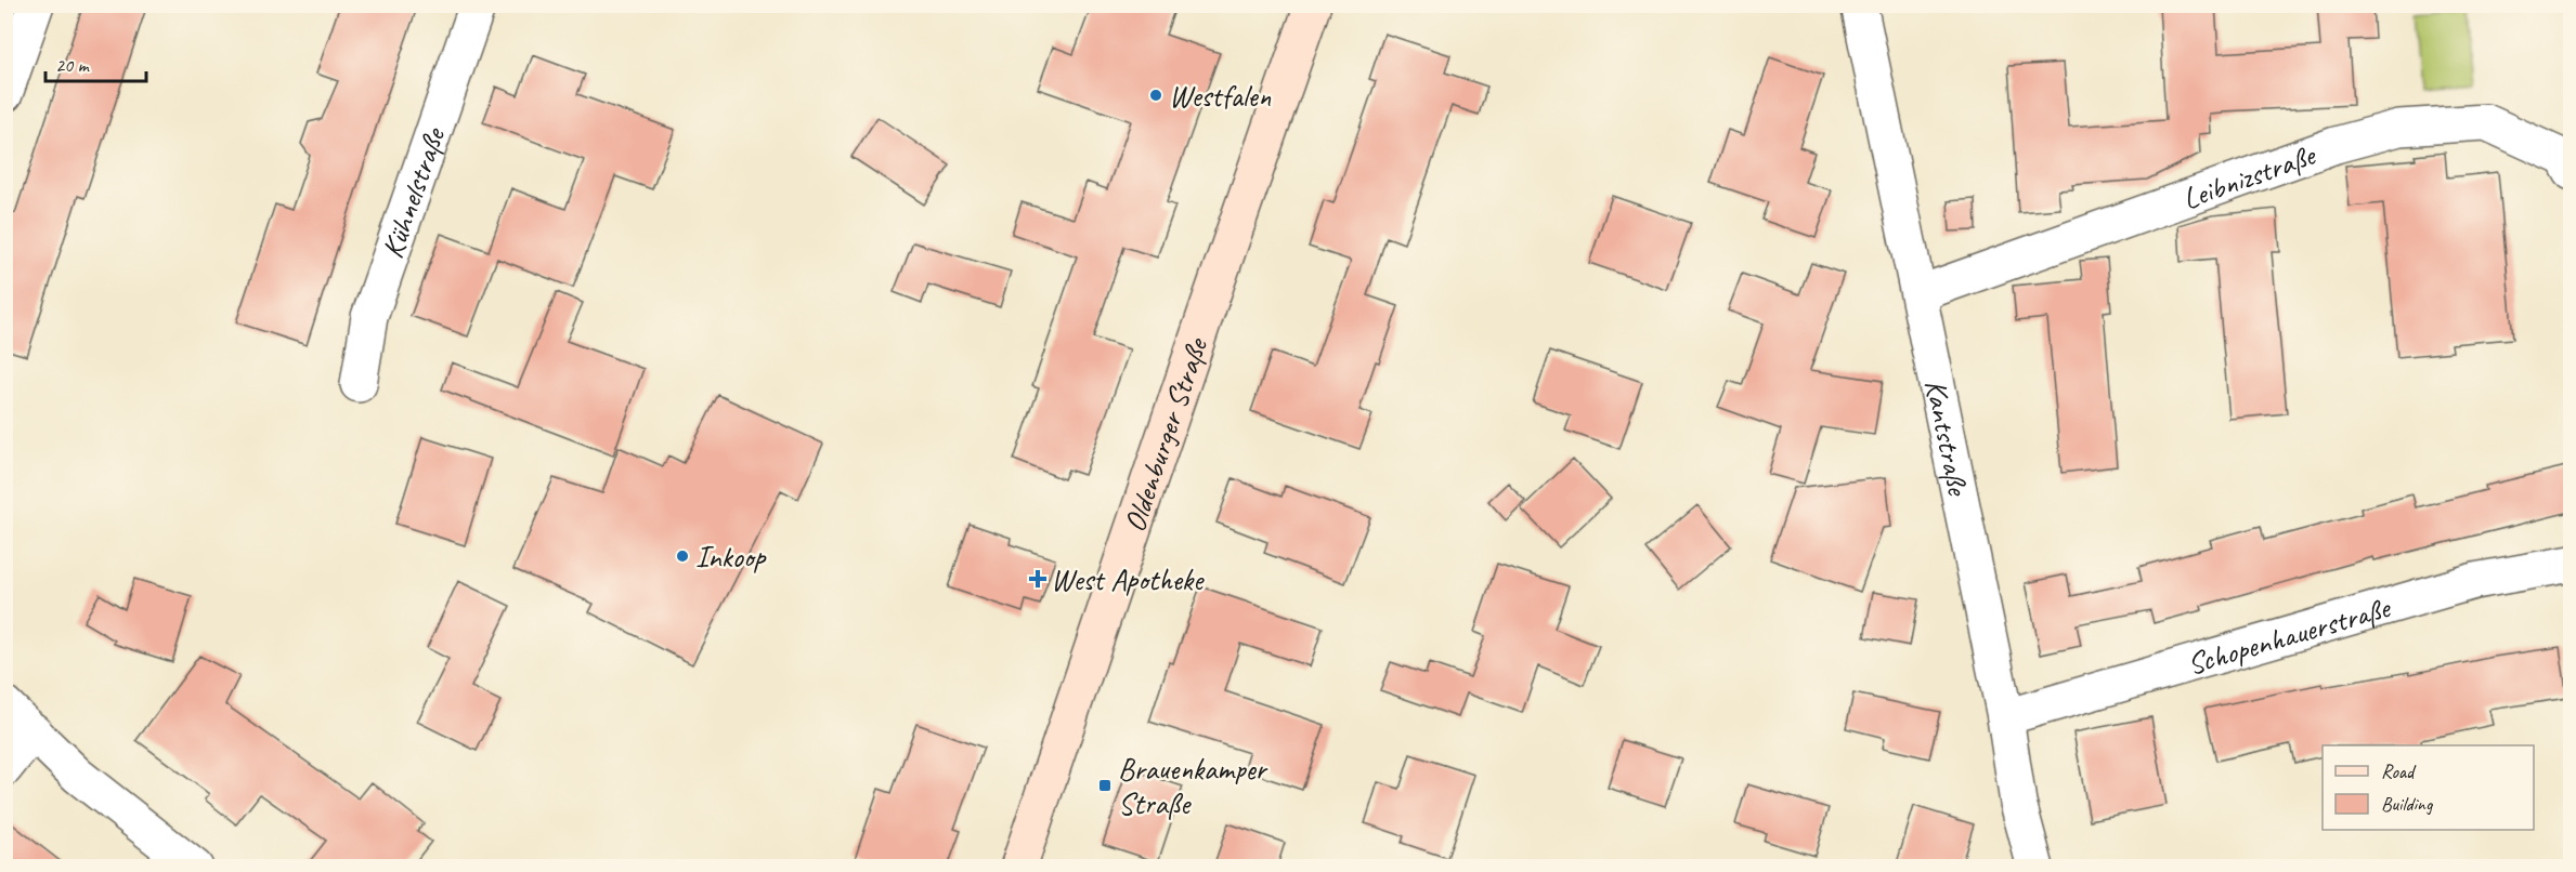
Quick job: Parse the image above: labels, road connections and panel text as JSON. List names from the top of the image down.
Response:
{
  "streets": {
    "main road": ["Oldenburger Straße"],
    "street": [
      "Leibnizstraße",
      "Kühnelstraße",
      "Kantstraße",
      "Schopenhauerstraße"
    ]
  },
  "crossings": [
    ["Leibnizstraße", "Kantstraße"],
    ["Kantstraße", "Schopenhauerstraße"]
  ],
  "places": {
    "other": ["Westfalen", "Inkoop"],
    "health": ["West Apotheke"],
    "transit": ["Brauenkamper Straße"]
  },
  "legend": ["Road", "Building"],
  "scale_bar": "20 m"
}
